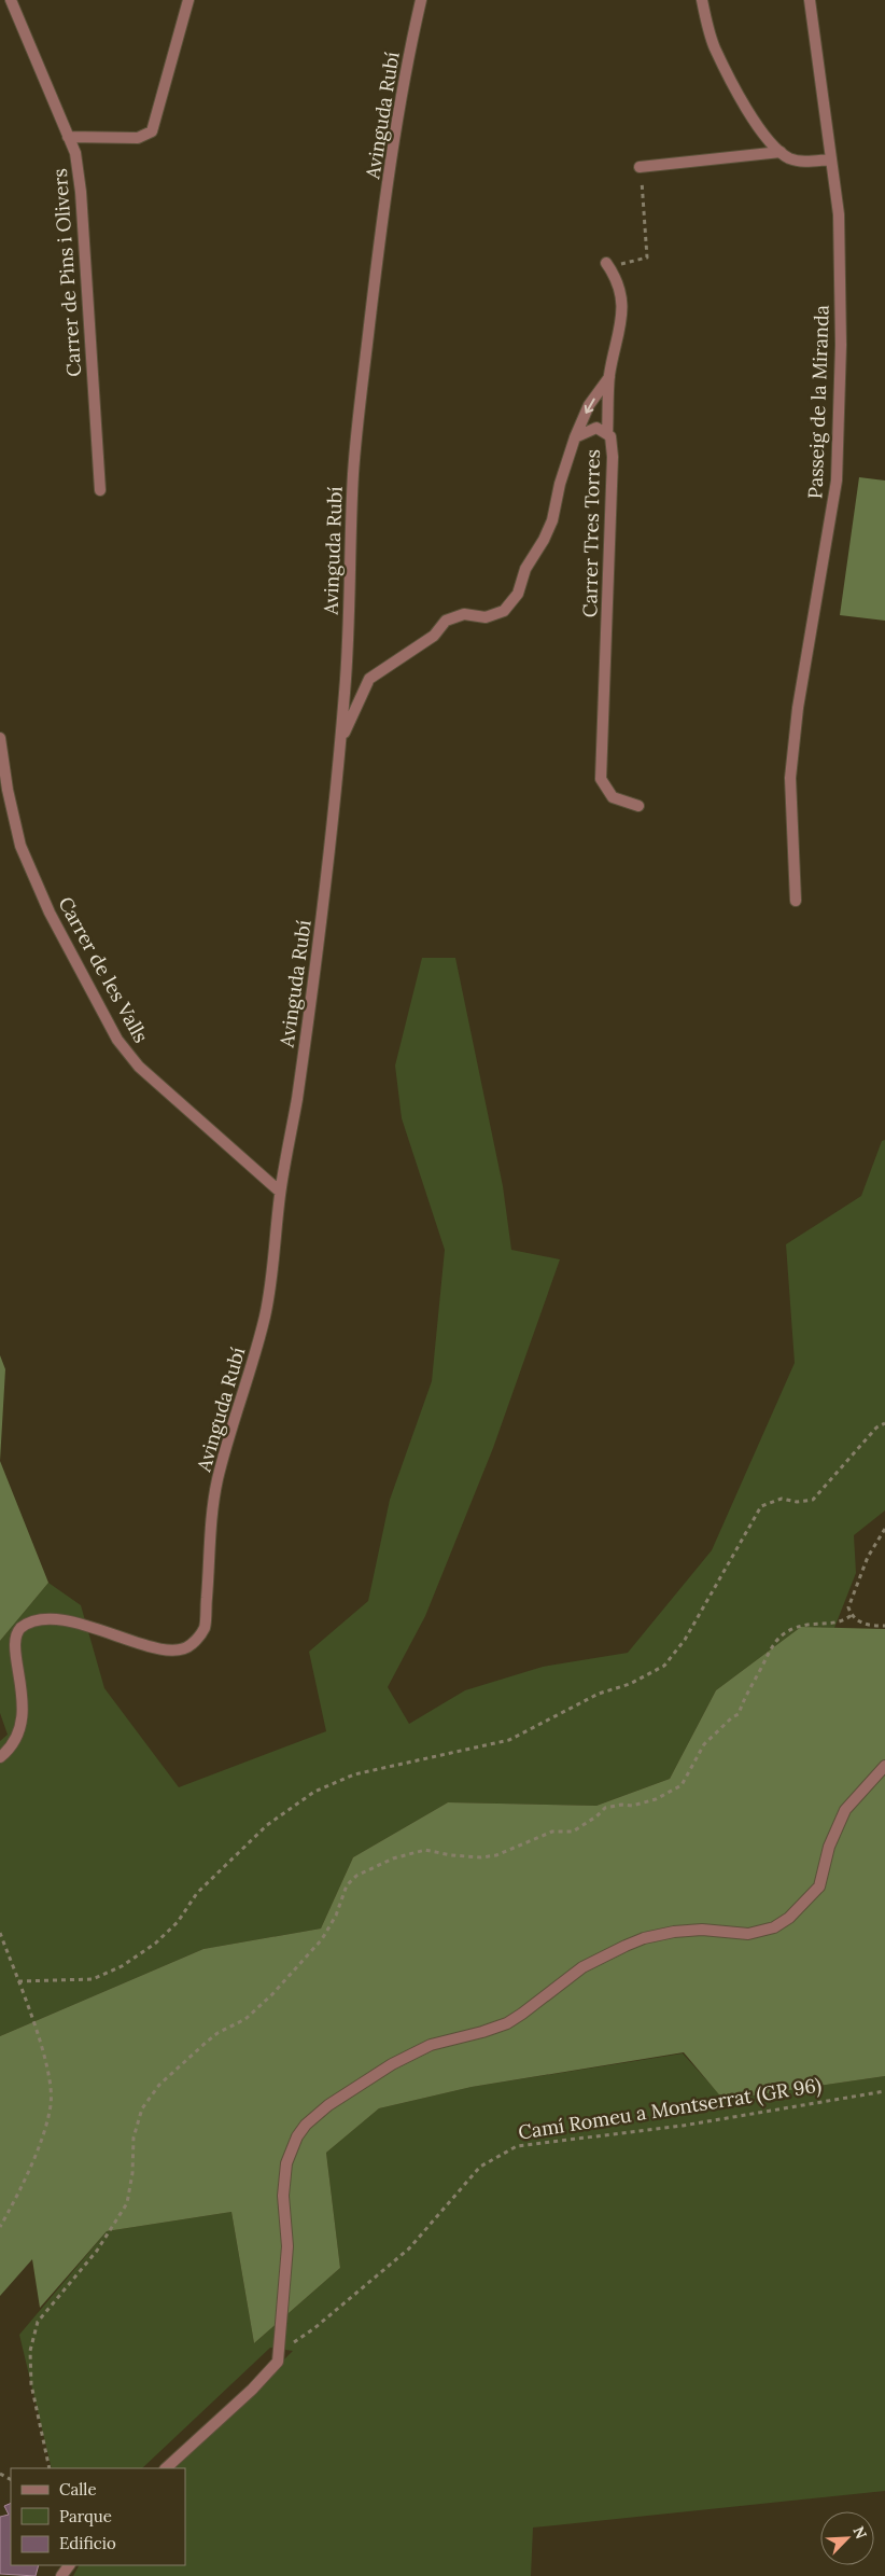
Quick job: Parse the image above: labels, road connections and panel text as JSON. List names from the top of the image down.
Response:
{
  "streets": {
    "street": [
      "Avinguda Rubí",
      "Carrer de Pins i Olivers",
      "Passeig de la Miranda",
      "Carrer Tres Torres",
      "Carrer de les Valls"
    ],
    "path": ["Camí Romeu a Montserrat (GR 96)"]
  },
  "crossings": [
    ["Avinguda Rubí", "Carrer Tres Torres"],
    ["Avinguda Rubí", "Carrer de les Valls"]
  ],
  "legend": ["Calle", "Parque", "Edificio"],
  "north": "top right"
}
